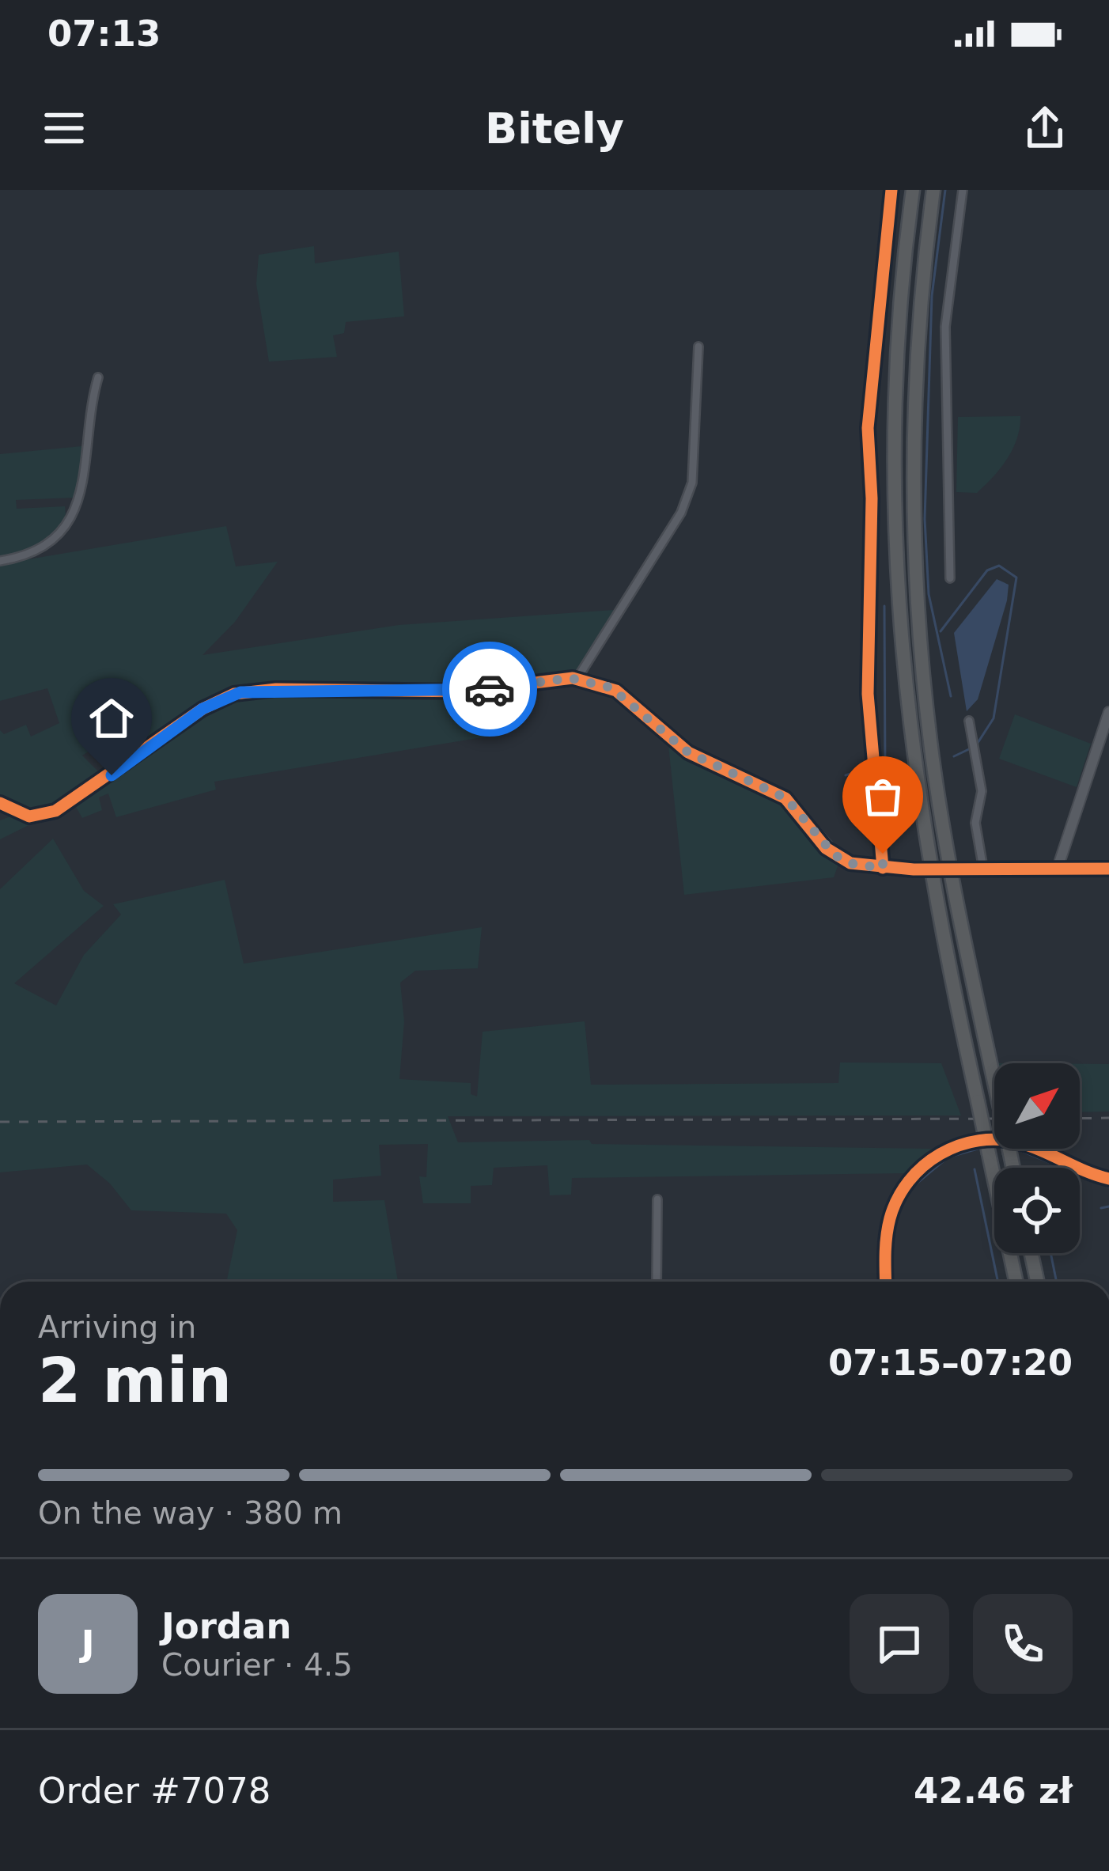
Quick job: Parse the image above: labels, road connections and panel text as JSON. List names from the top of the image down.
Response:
{
  "north": "top right",
  "page": {
    "status": "07:13",
    "header": "Bitely",
    "heading": ["2 min", "Arriving in", "07:15–07:20"],
    "panel": [
      "Jordan",
      "Courier · 4.5",
      "Order #7078",
      "42.46 zł"
    ],
    "bar": "On the way · 380 m",
    "round": "J"
  }
}
